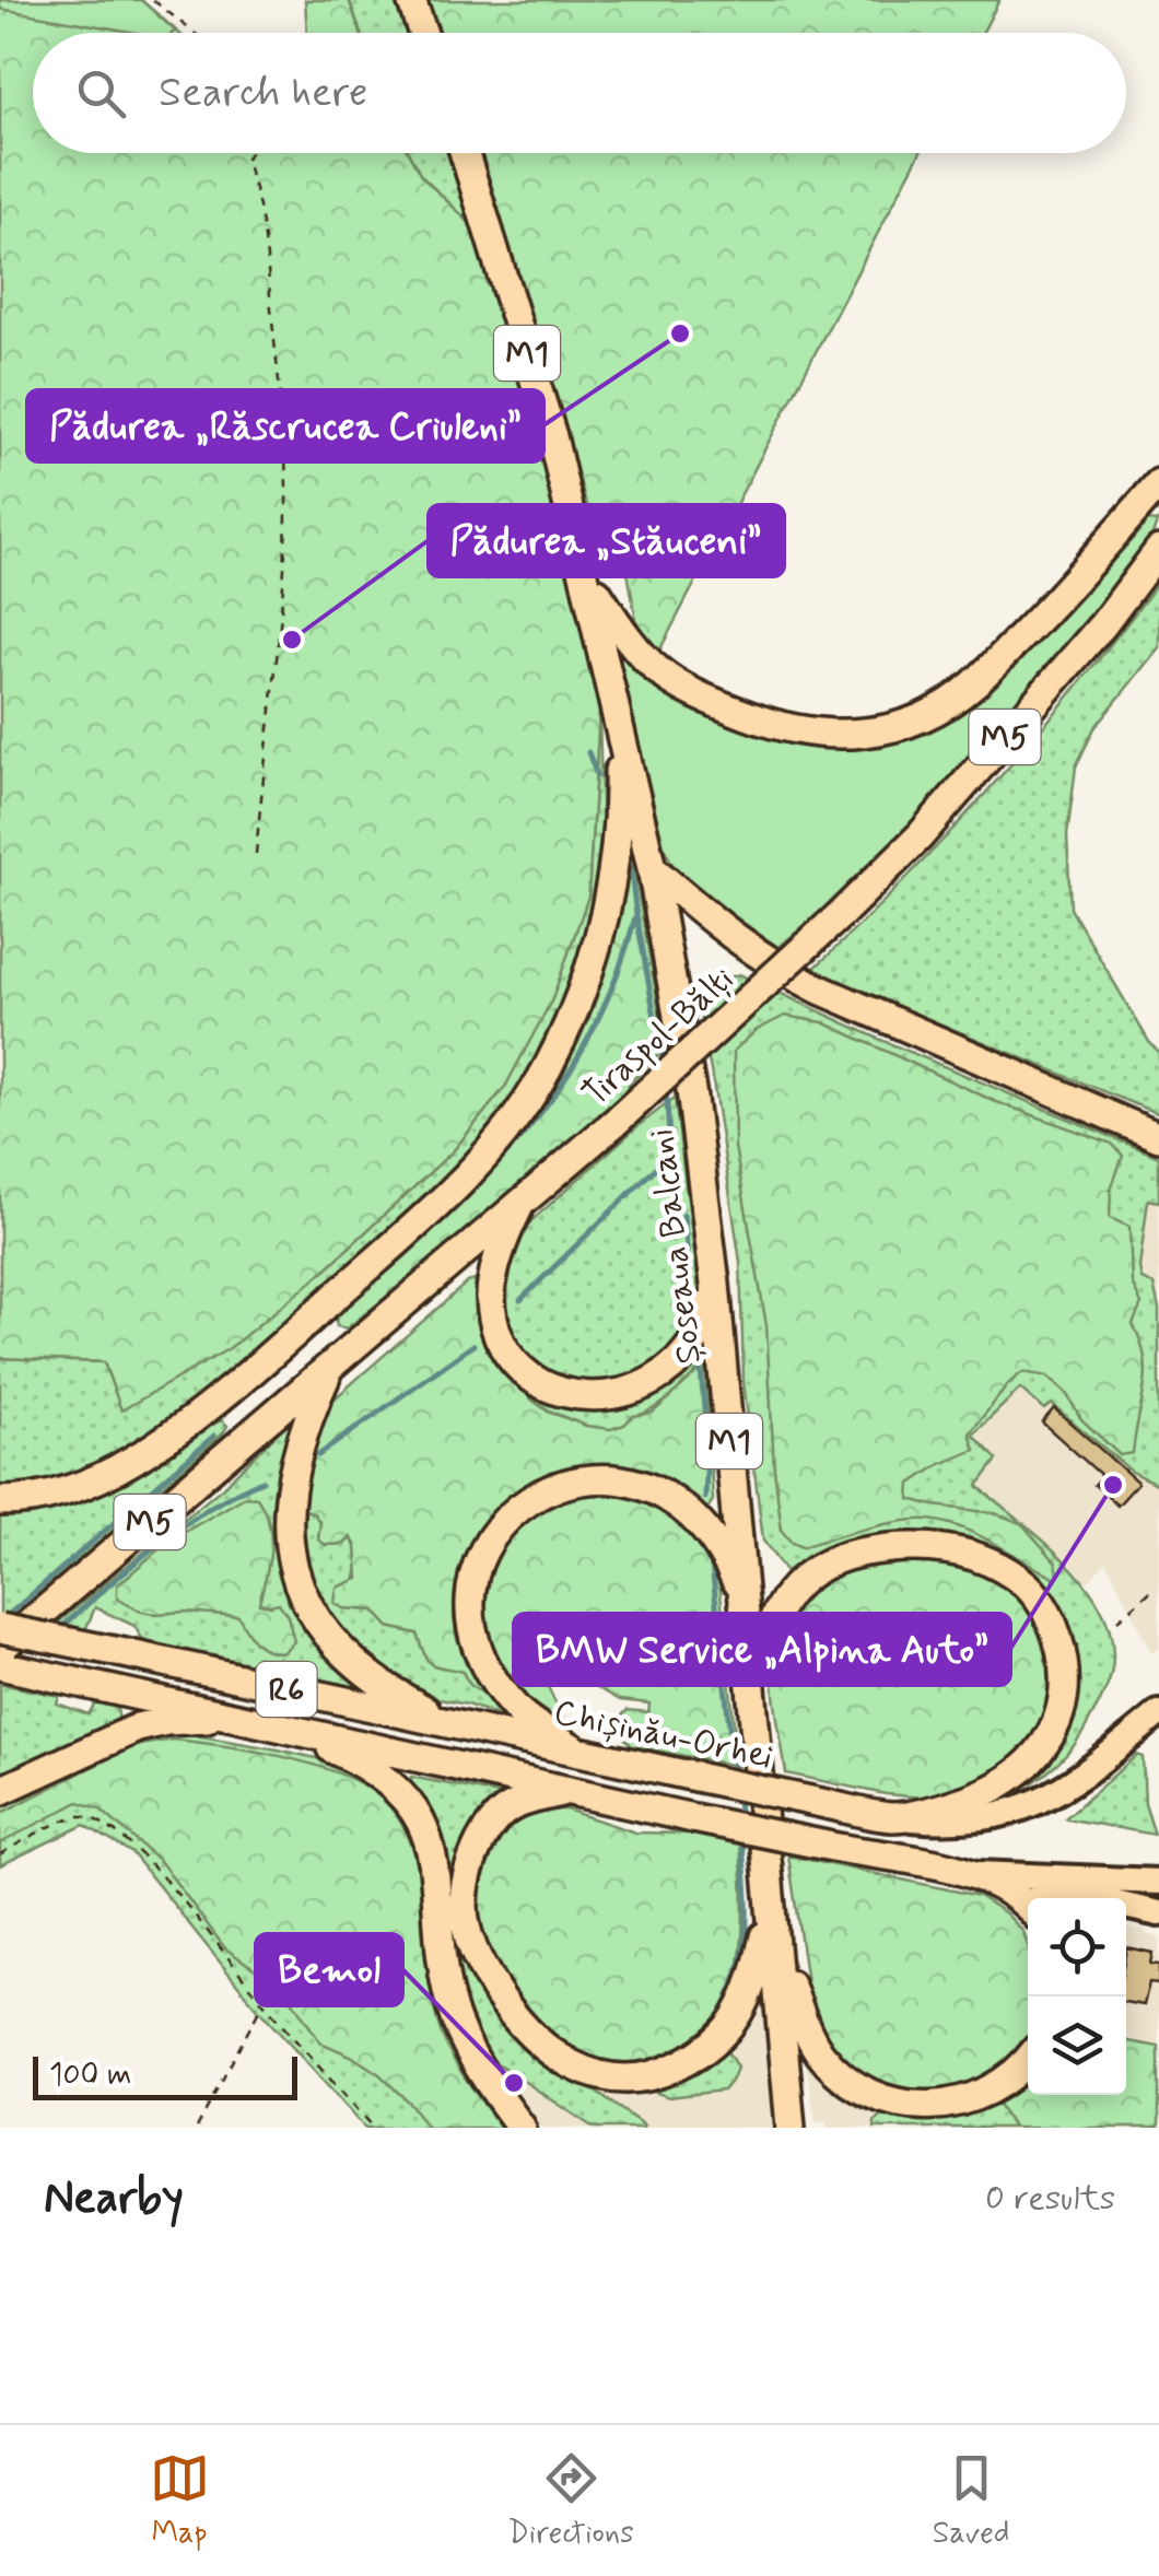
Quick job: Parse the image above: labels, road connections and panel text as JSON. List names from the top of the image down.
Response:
{
  "streets": {
    "highway": [
      "M1",
      "M5",
      "Tiraspol-Bălți",
      "Șoseaua Balcani",
      "R6",
      "Chișinău-Orhei"
    ]
  },
  "crossings": [
    ["M1", "Șoseaua Balcani"],
    ["M5", "Tiraspol-Bălți"]
  ],
  "places": [
    "Pădurea „Răscrucea Criuleni”",
    "Pădurea „Stăuceni”",
    "BMW Service „Alpina Auto”",
    "Bemol"
  ],
  "scale_bar": "100 m",
  "page": {
    "search": "Search here",
    "scale": "100 m",
    "heading": ["Nearby", "0 results"],
    "nav": ["Map", "Directions", "Saved"]
  }
}
